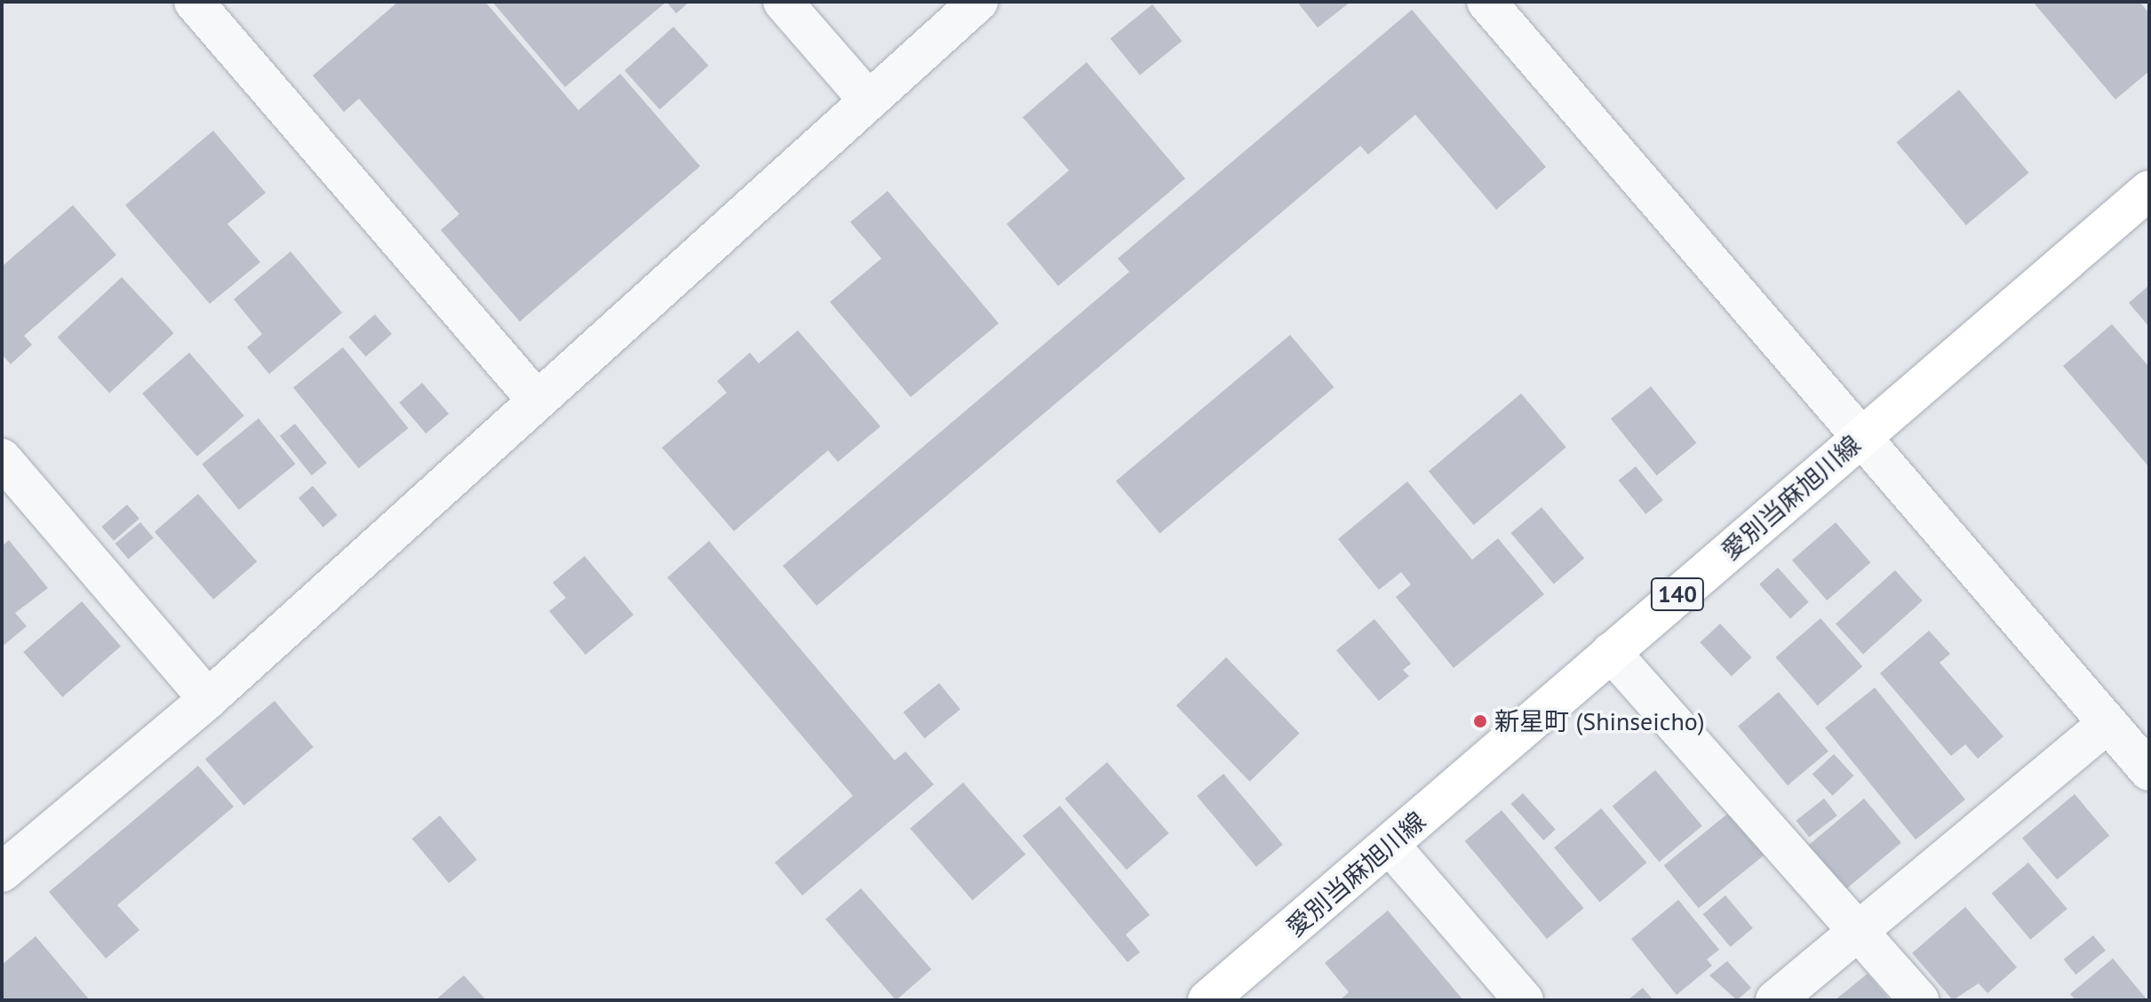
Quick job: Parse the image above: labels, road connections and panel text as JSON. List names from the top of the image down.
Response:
{
  "streets": {
    "main road": ["愛別当麻旭川線", "140"]
  },
  "places": ["新星町 (Shinseicho)"]
}
